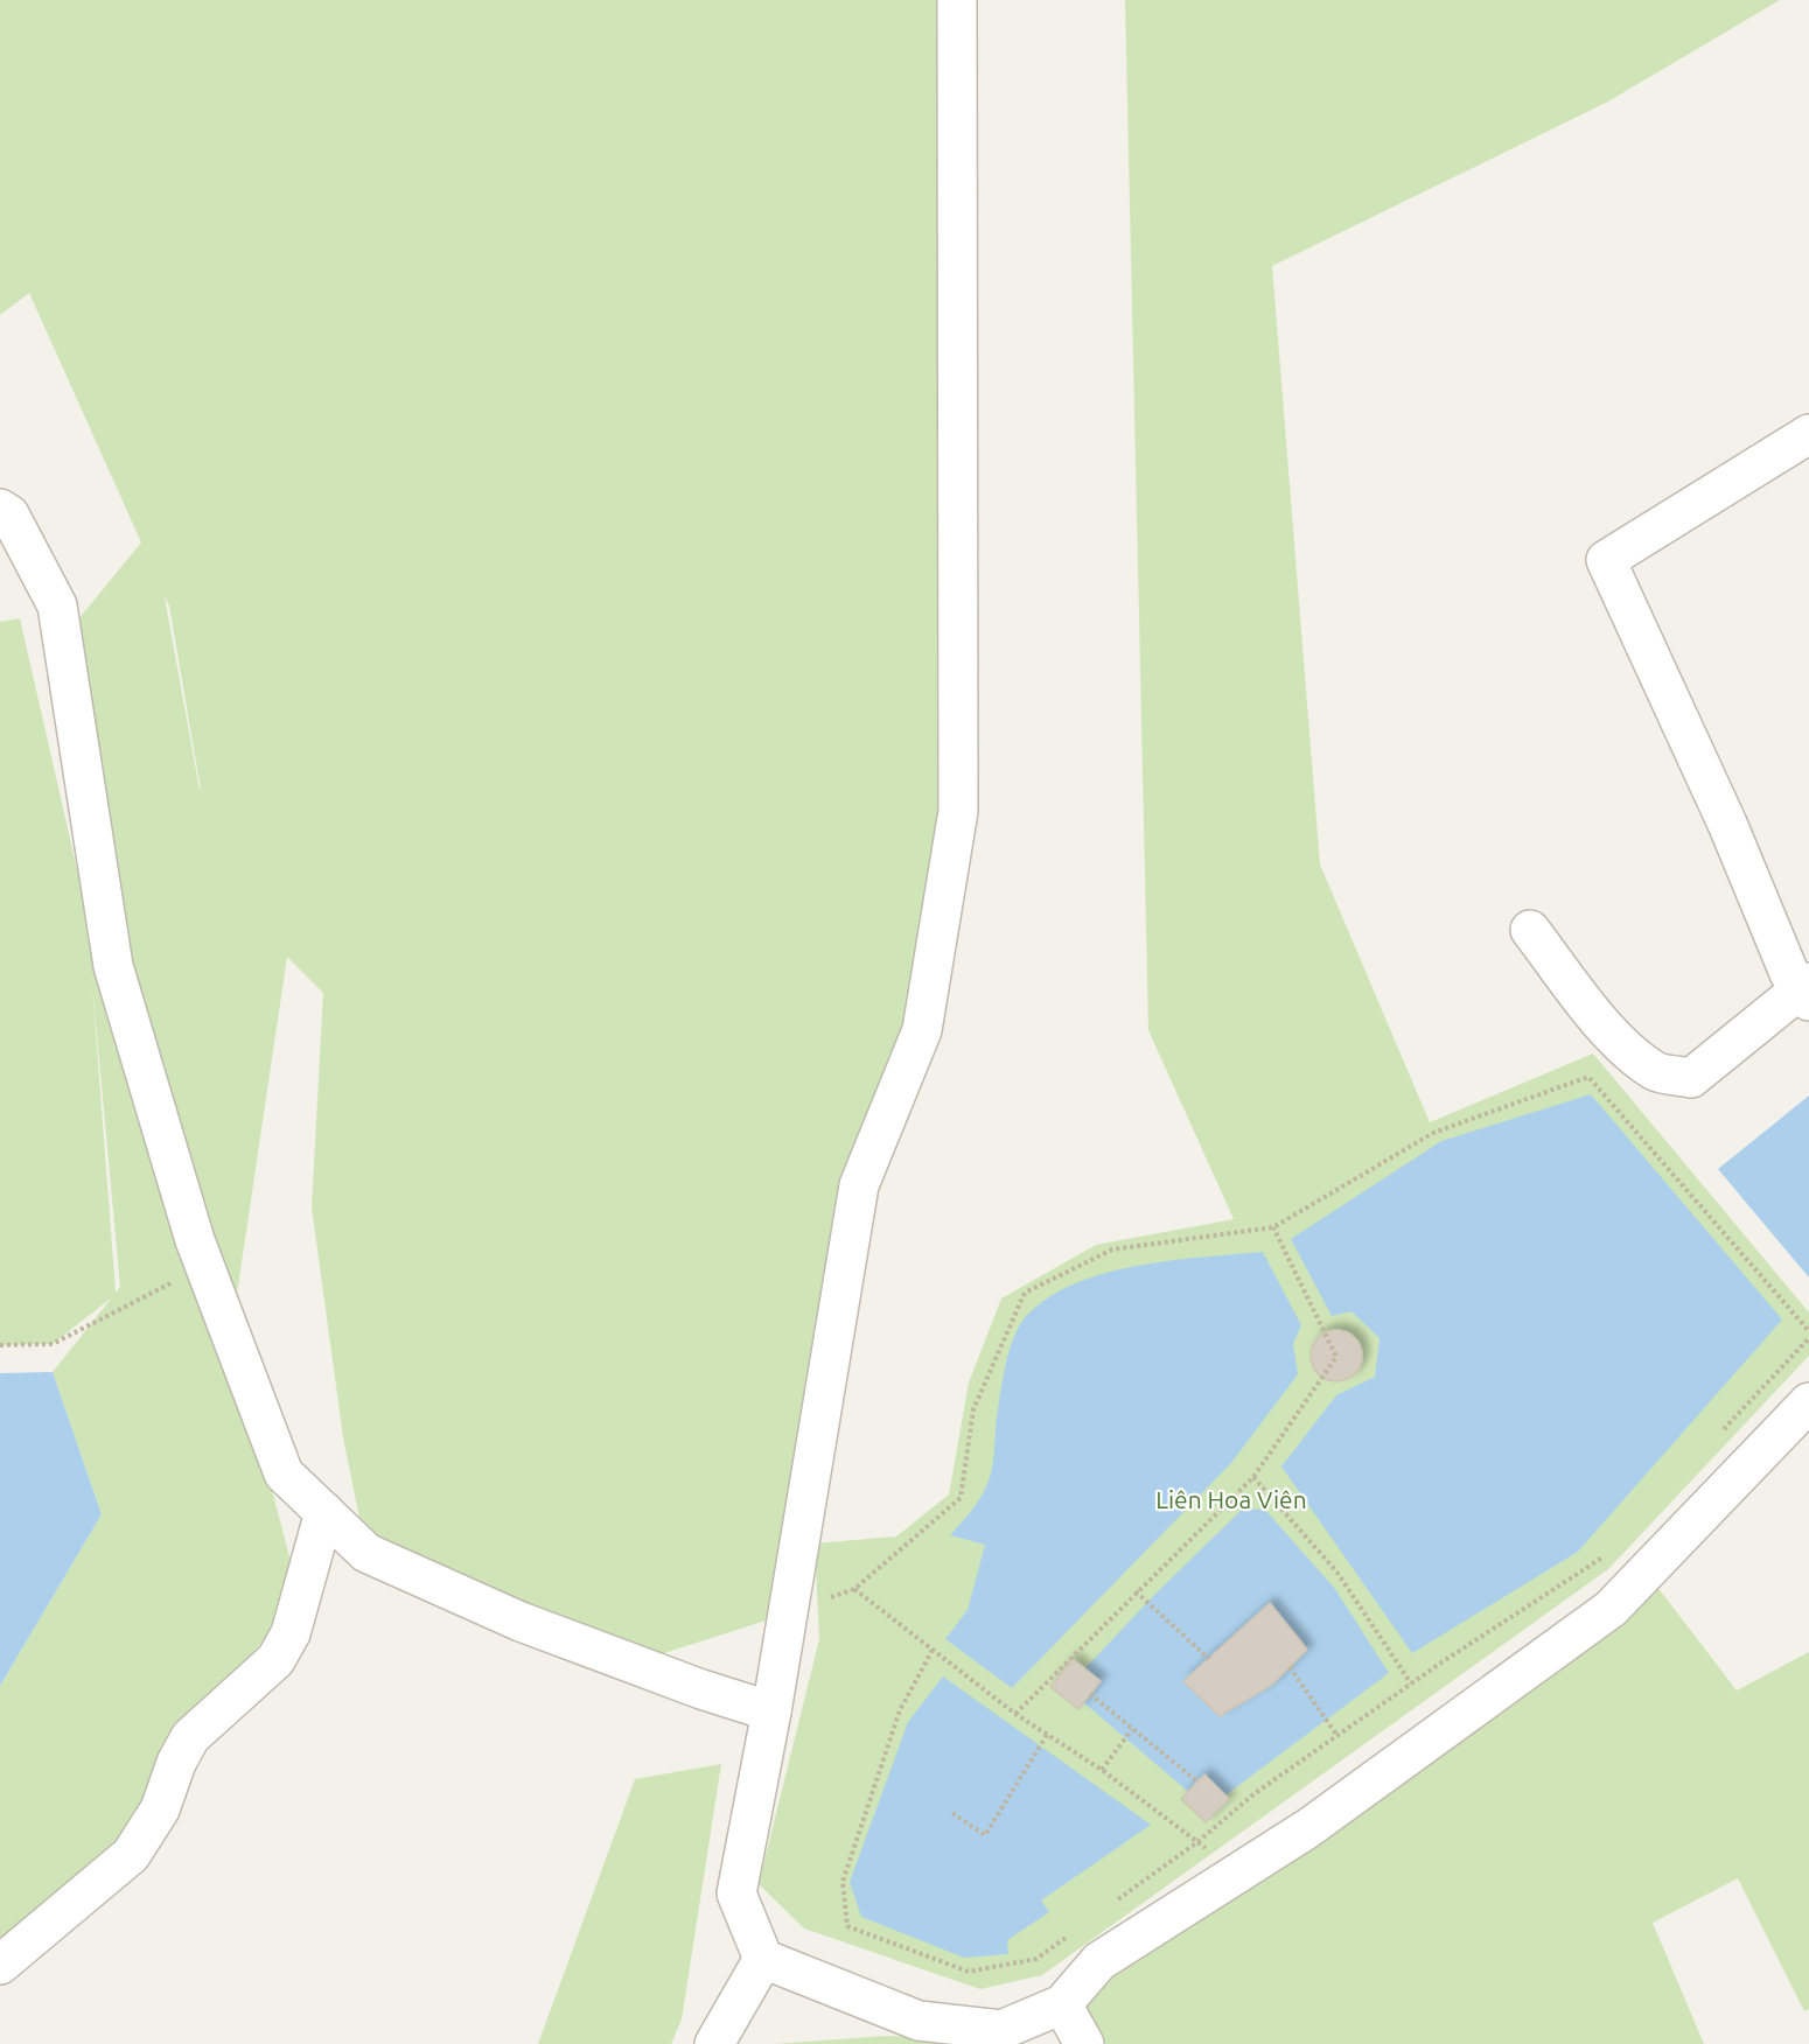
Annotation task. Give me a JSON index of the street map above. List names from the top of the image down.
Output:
{
  "parks": ["Liên Hoa Viên"]
}
